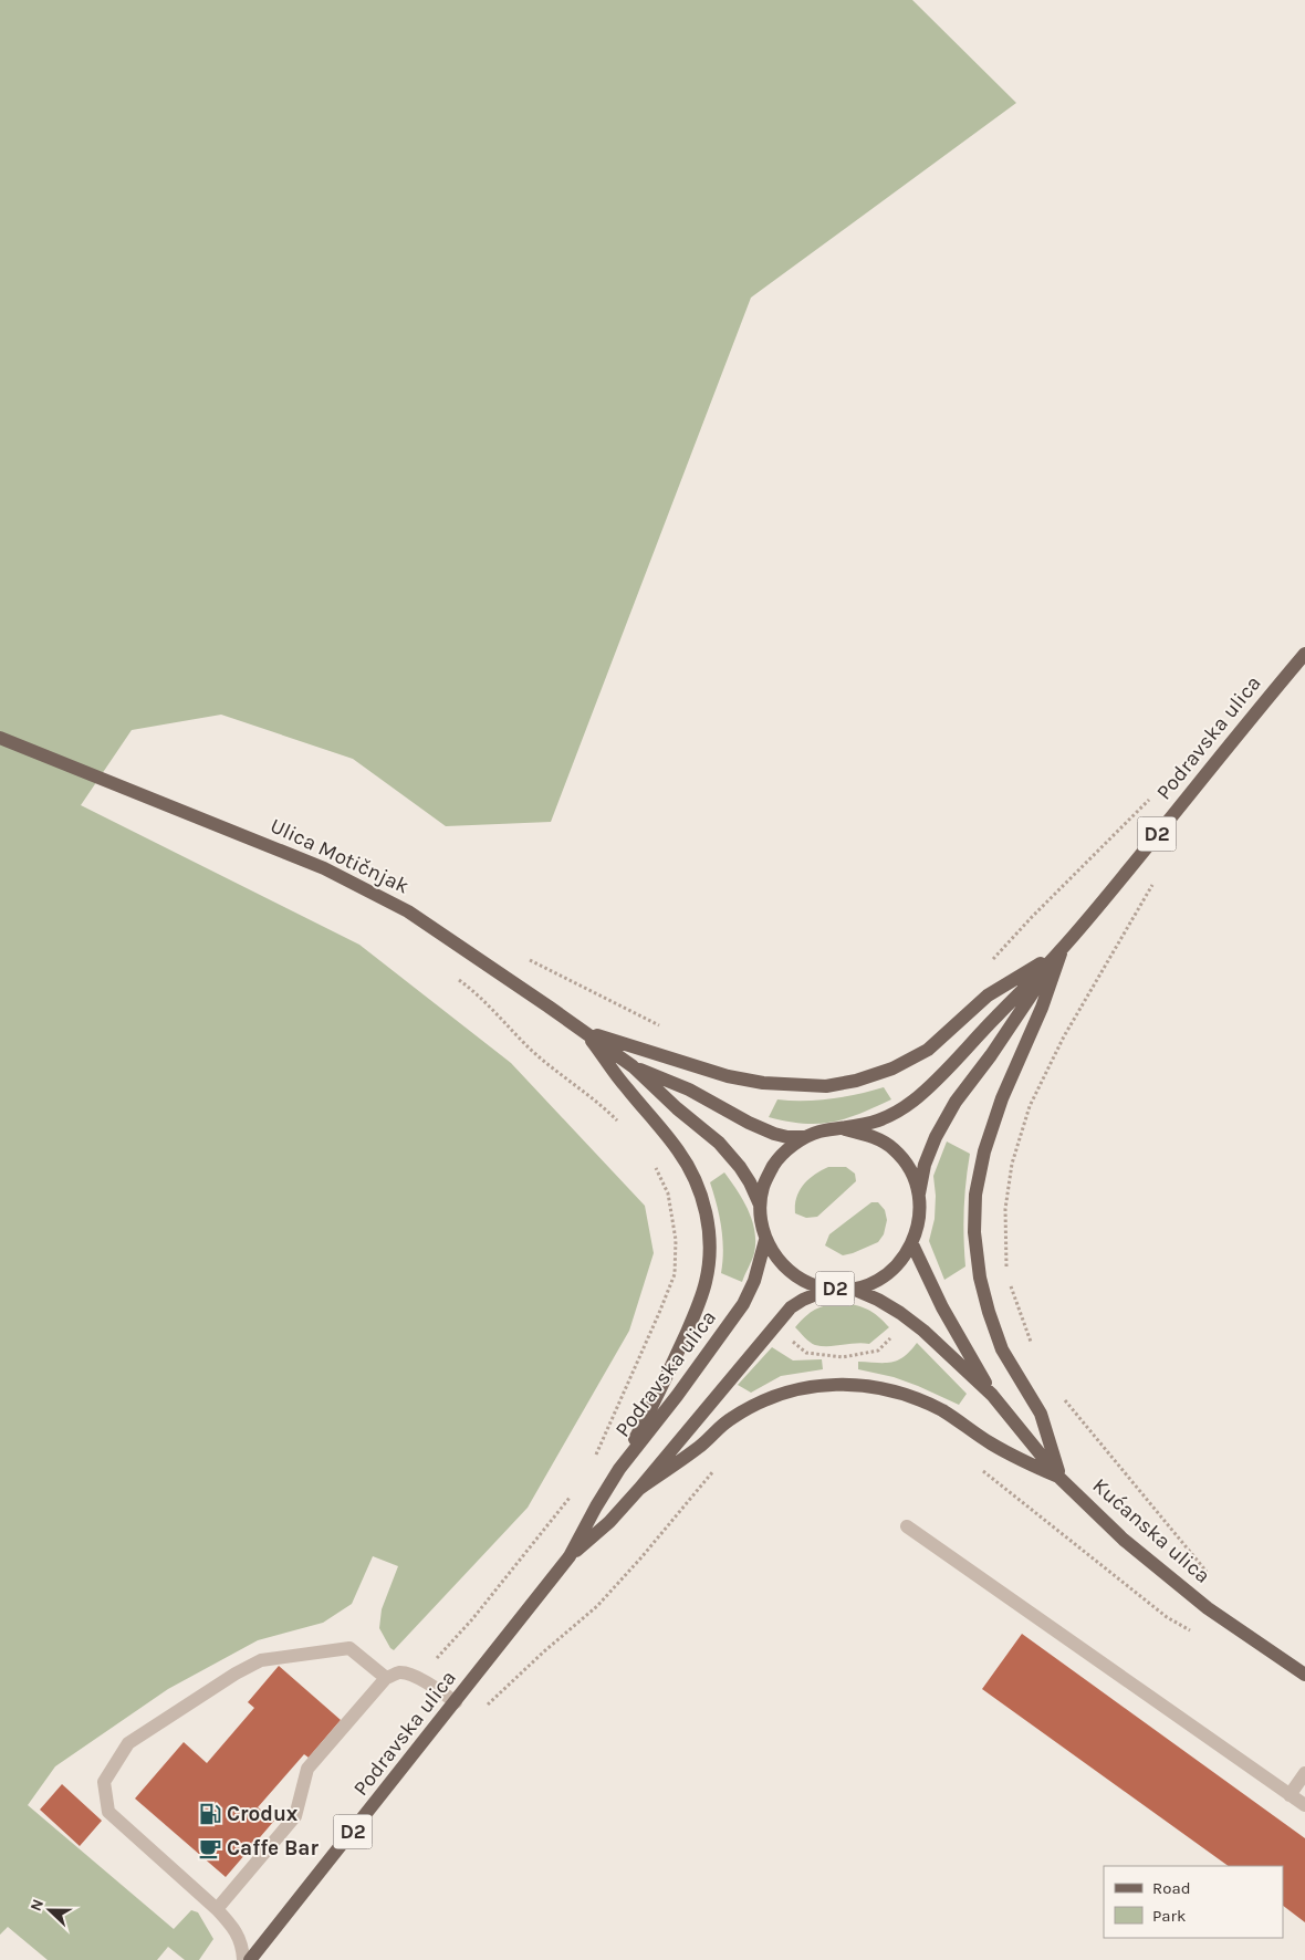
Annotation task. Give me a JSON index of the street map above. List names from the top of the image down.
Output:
{
  "streets": {
    "main road": [
      "Podravska ulica",
      "D2",
      "Ulica Motičnjak",
      "Kućanska ulica"
    ]
  },
  "crossings": [
    ["Podravska ulica", "D2"],
    ["Podravska ulica", "Ulica Motičnjak"],
    ["Podravska ulica", "Kućanska ulica"],
    ["D2", "Ulica Motičnjak"],
    ["D2", "Kućanska ulica"],
    ["Ulica Motičnjak", "Kućanska ulica"]
  ],
  "places": {
    "fuel station": ["Crodux"],
    "cafe": ["Caffe Bar"]
  },
  "legend": ["Road", "Park"],
  "north": "left"
}
